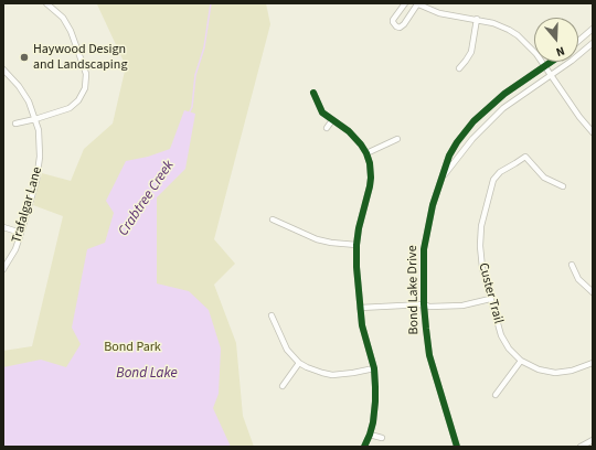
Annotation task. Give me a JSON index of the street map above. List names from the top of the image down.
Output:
{
  "streets": {
    "street": ["Trafalgar Lane", "Bond Lake Drive", "Custer Trail"]
  },
  "water": ["Crabtree Creek", "Bond Lake"],
  "parks": ["Bond Park"],
  "places": ["Haywood Design and Landscaping"],
  "north": "bottom"
}
